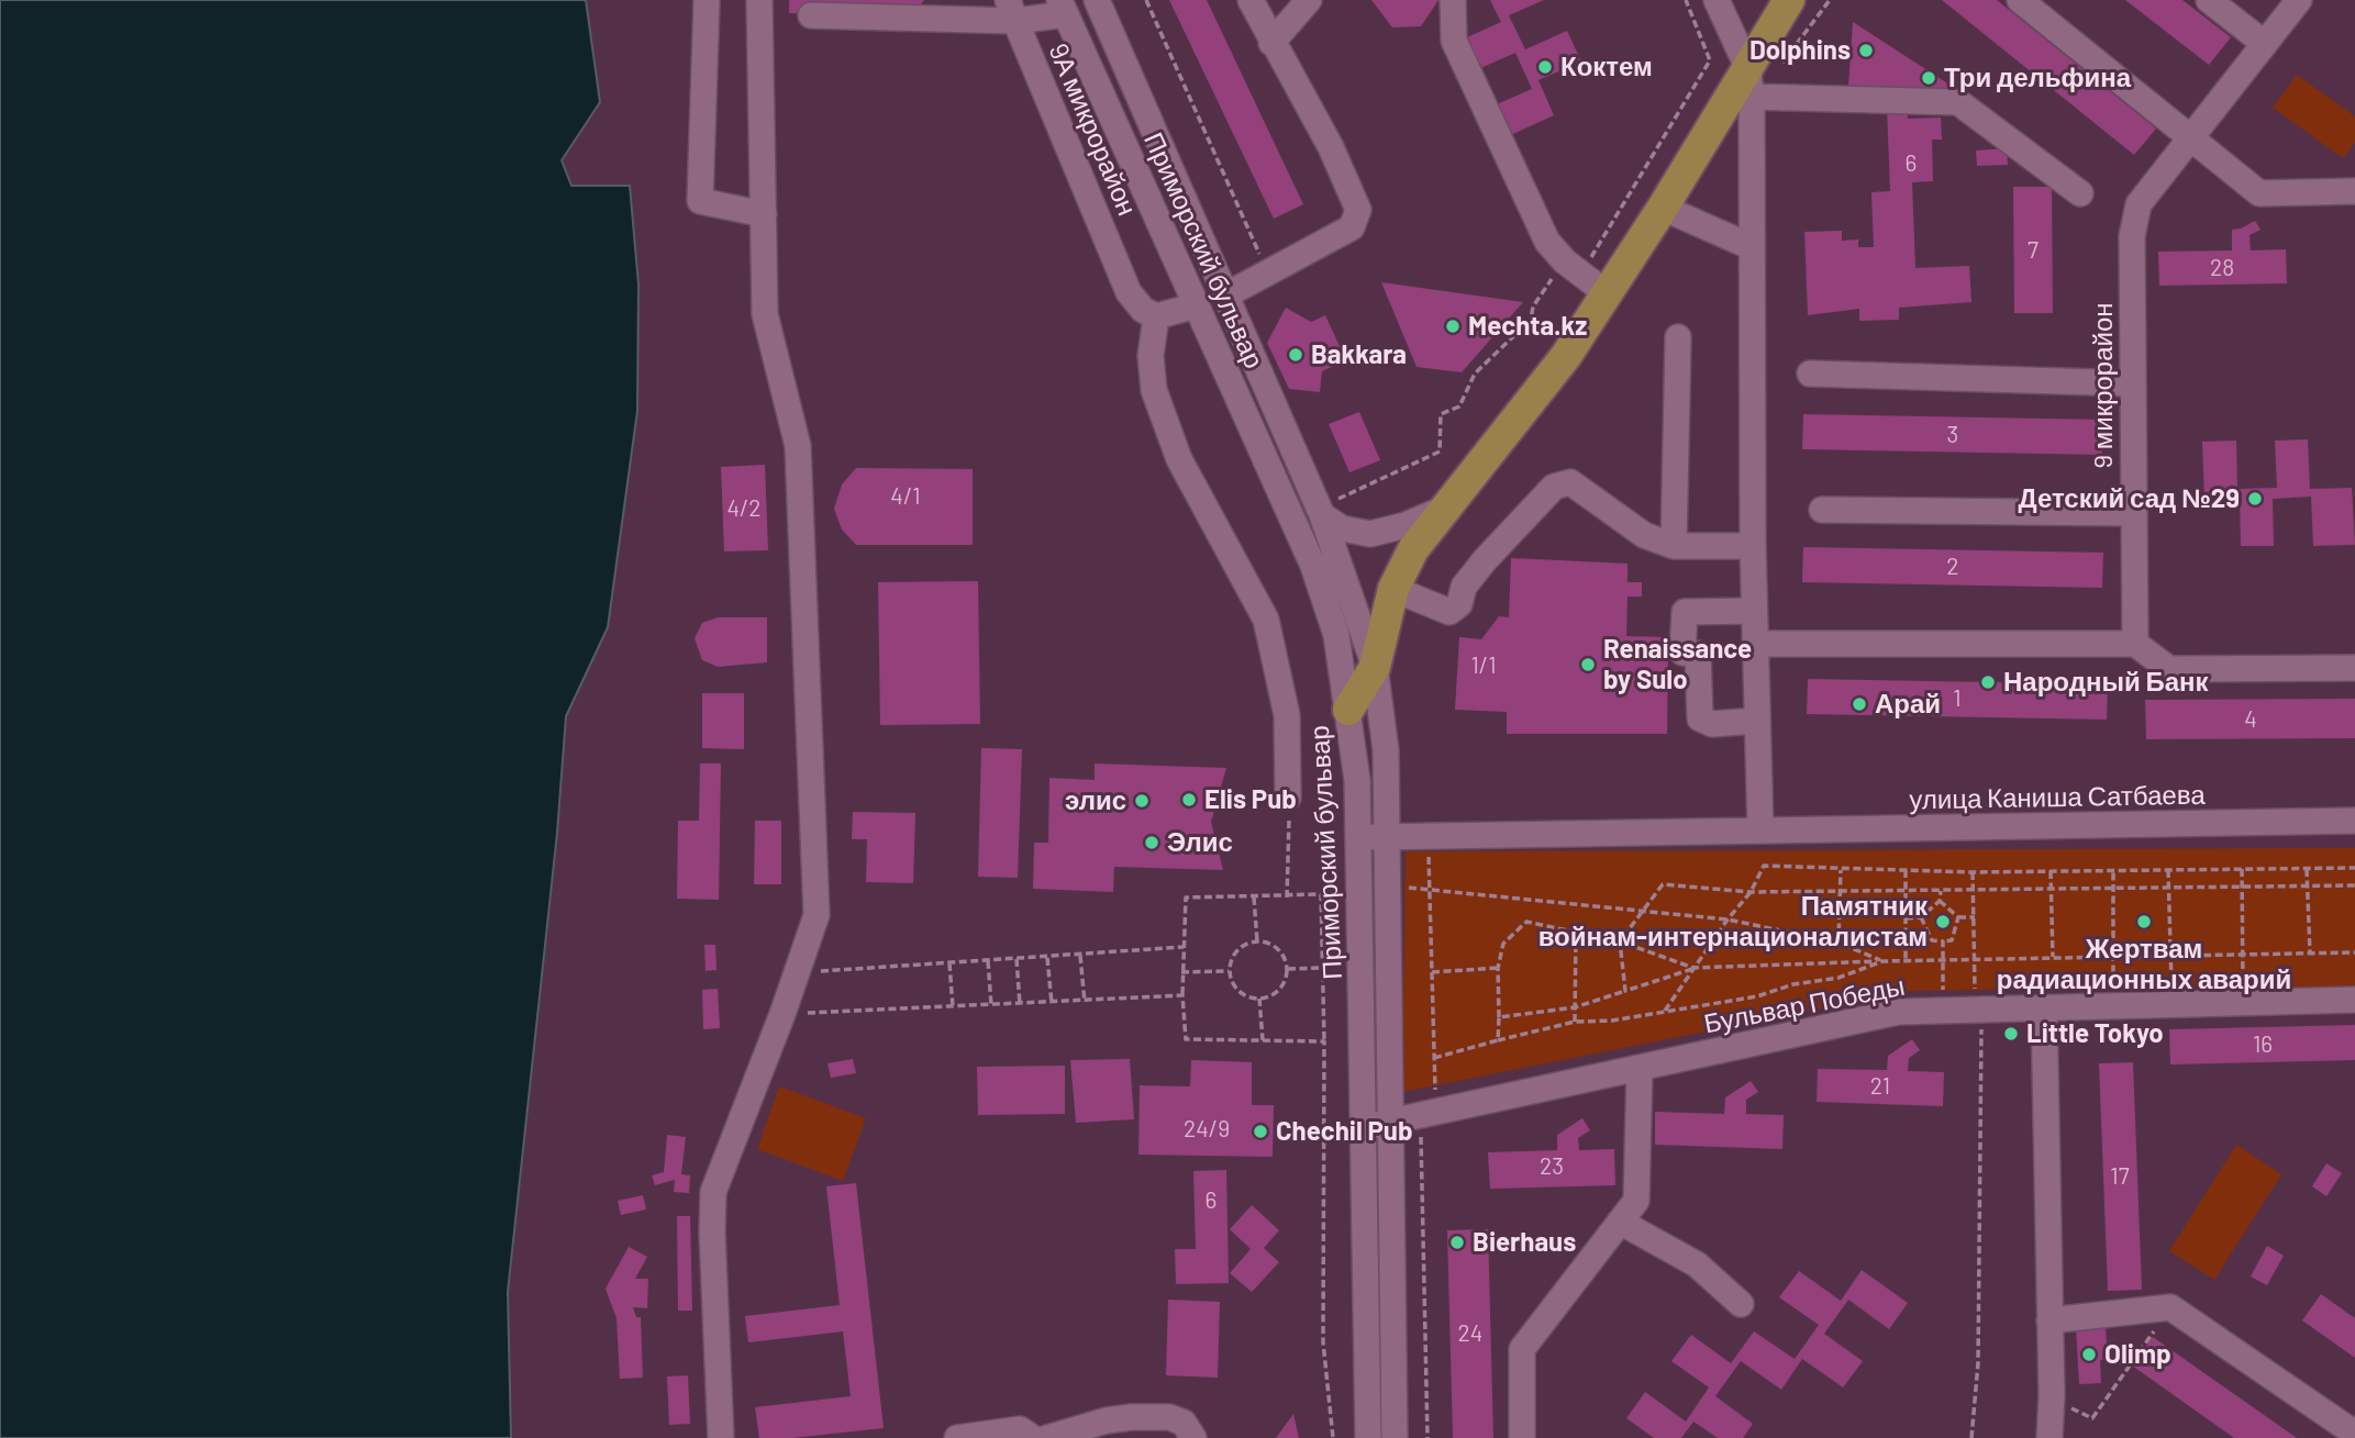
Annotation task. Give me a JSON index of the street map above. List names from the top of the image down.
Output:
{
  "streets": {
    "street": [
      "9А микрорайон",
      "Приморский бульвар",
      "9 микрорайон",
      "улица Каниша Сатбаева",
      "Бульвар Победы"
    ]
  },
  "crossings": [
    ["Приморский бульвар", "улица Каниша Сатбаева"],
    ["Приморский бульвар", "Бульвар Победы"]
  ],
  "places": [
    "Dolphins",
    "Коктем",
    "Три дельфина",
    "Mechta.kz",
    "Bakkara",
    "Детский сад №29",
    "Renaissance by Sulo",
    "Народный Банк",
    "Арай",
    "Elis Pub",
    "элис",
    "Элис",
    "Памятник войнам-интернационалистам",
    "Жертвам радиационных аварий",
    "Little Tokyo",
    "Chechil Pub",
    "Bierhaus",
    "Olimp"
  ],
  "house_numbers": [
    "6",
    "7",
    "28",
    "3",
    "4/1",
    "4/2",
    "2",
    "1/1",
    "1",
    "4",
    "16",
    "21",
    "24/9",
    "23",
    "17",
    "6",
    "24"
  ]
}
